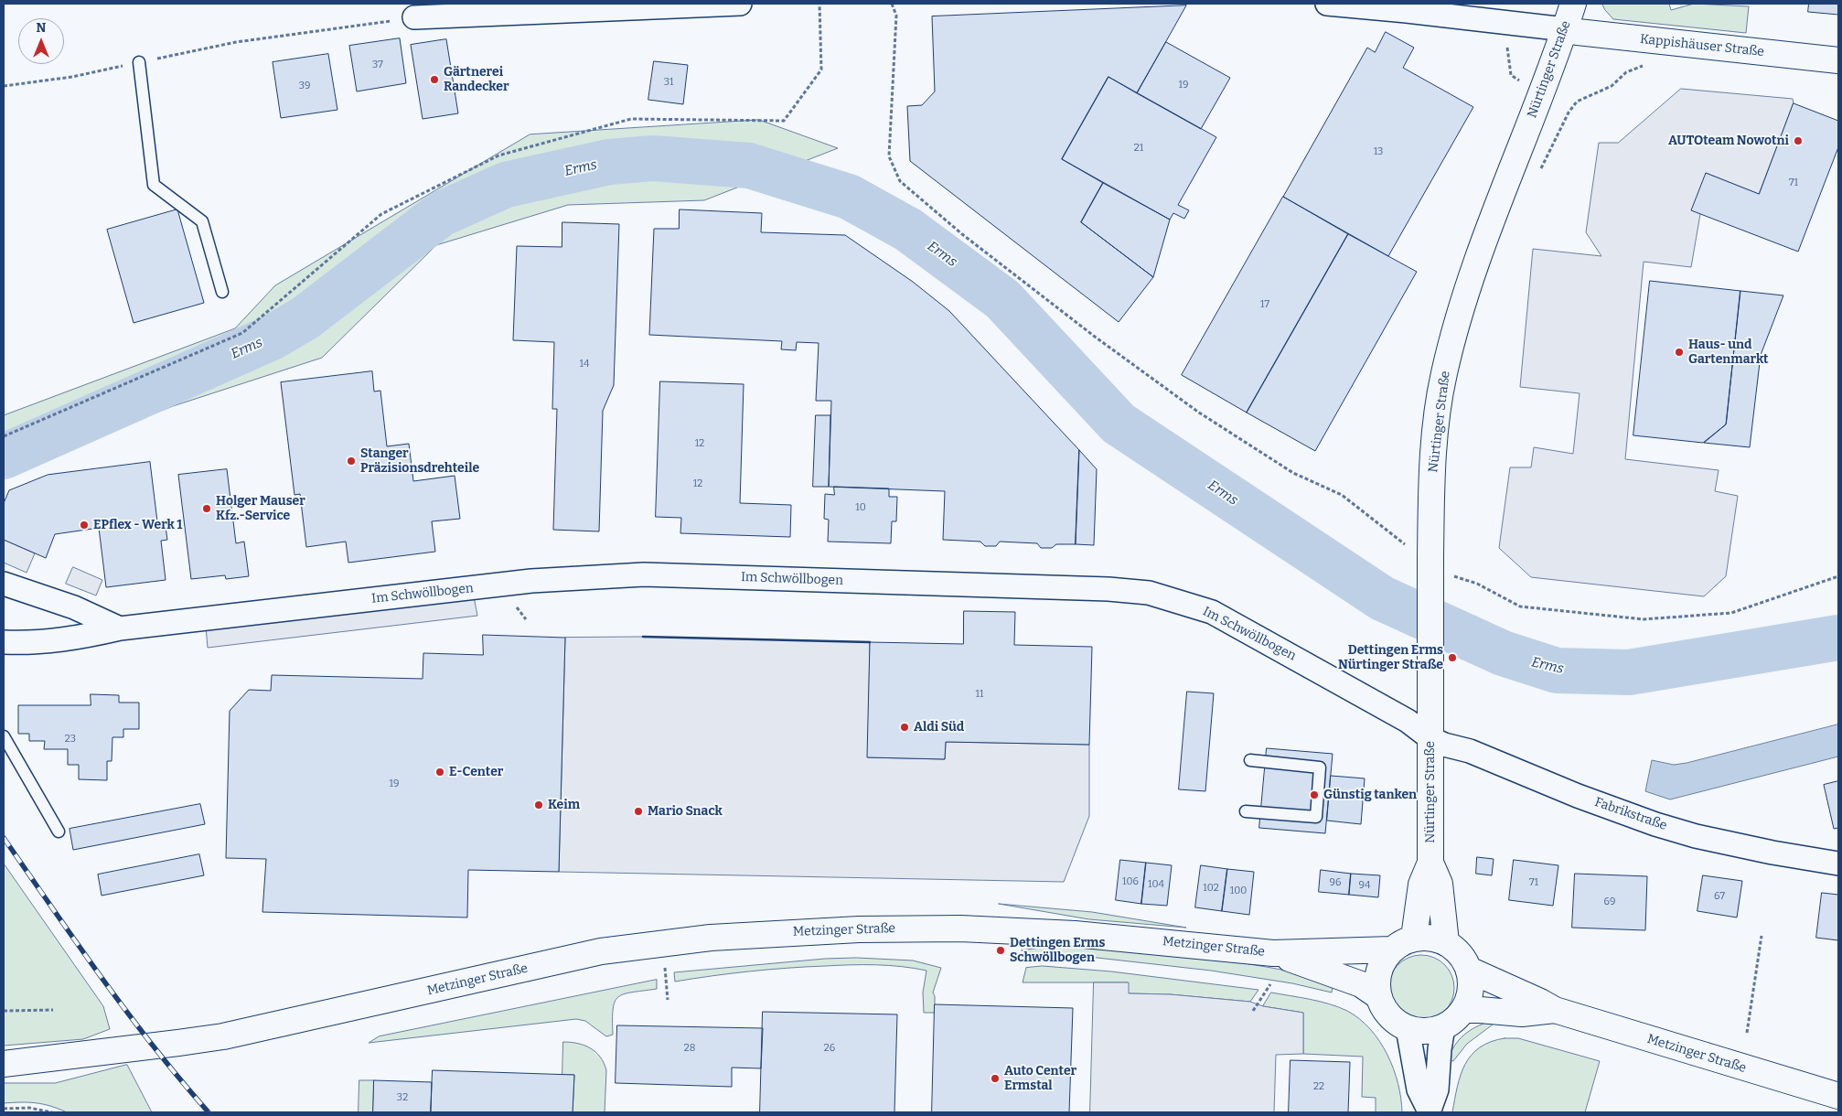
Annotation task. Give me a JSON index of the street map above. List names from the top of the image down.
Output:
{
  "streets": {
    "street": [
      "Kappishäuser Straße",
      "Nürtinger Straße",
      "Im Schwöllbogen",
      "Fabrikstraße",
      "Metzinger Straße"
    ]
  },
  "crossings": [
    ["Kappishäuser Straße", "Nürtinger Straße"],
    ["Nürtinger Straße", "Im Schwöllbogen"],
    ["Nürtinger Straße", "Fabrikstraße"],
    ["Nürtinger Straße", "Metzinger Straße"],
    ["Im Schwöllbogen", "Fabrikstraße"]
  ],
  "water": ["Erms"],
  "places": [
    "Gärtnerei Randecker",
    "AUTOteam Nowotni",
    "Haus- und Gartenmarkt",
    "Stanger Präzisionsdrehteile",
    "Holger Mauser Kfz.-Service",
    "EPflex - Werk 1",
    "Dettingen Erms Nürtinger Straße",
    "Aldi Süd",
    "E-Center",
    "Günstig tanken",
    "Keim",
    "Mario Snack",
    "Dettingen Erms Schwöllbogen",
    "Auto Center Ermstal"
  ],
  "house_numbers": [
    "37",
    "31",
    "19",
    "39",
    "21",
    "13",
    "71",
    "17",
    "14",
    "12",
    "12",
    "10",
    "11",
    "23",
    "19",
    "106",
    "96",
    "71",
    "104",
    "94",
    "102",
    "100",
    "67",
    "69",
    "28",
    "26",
    "22",
    "32"
  ],
  "north": "top"
}
